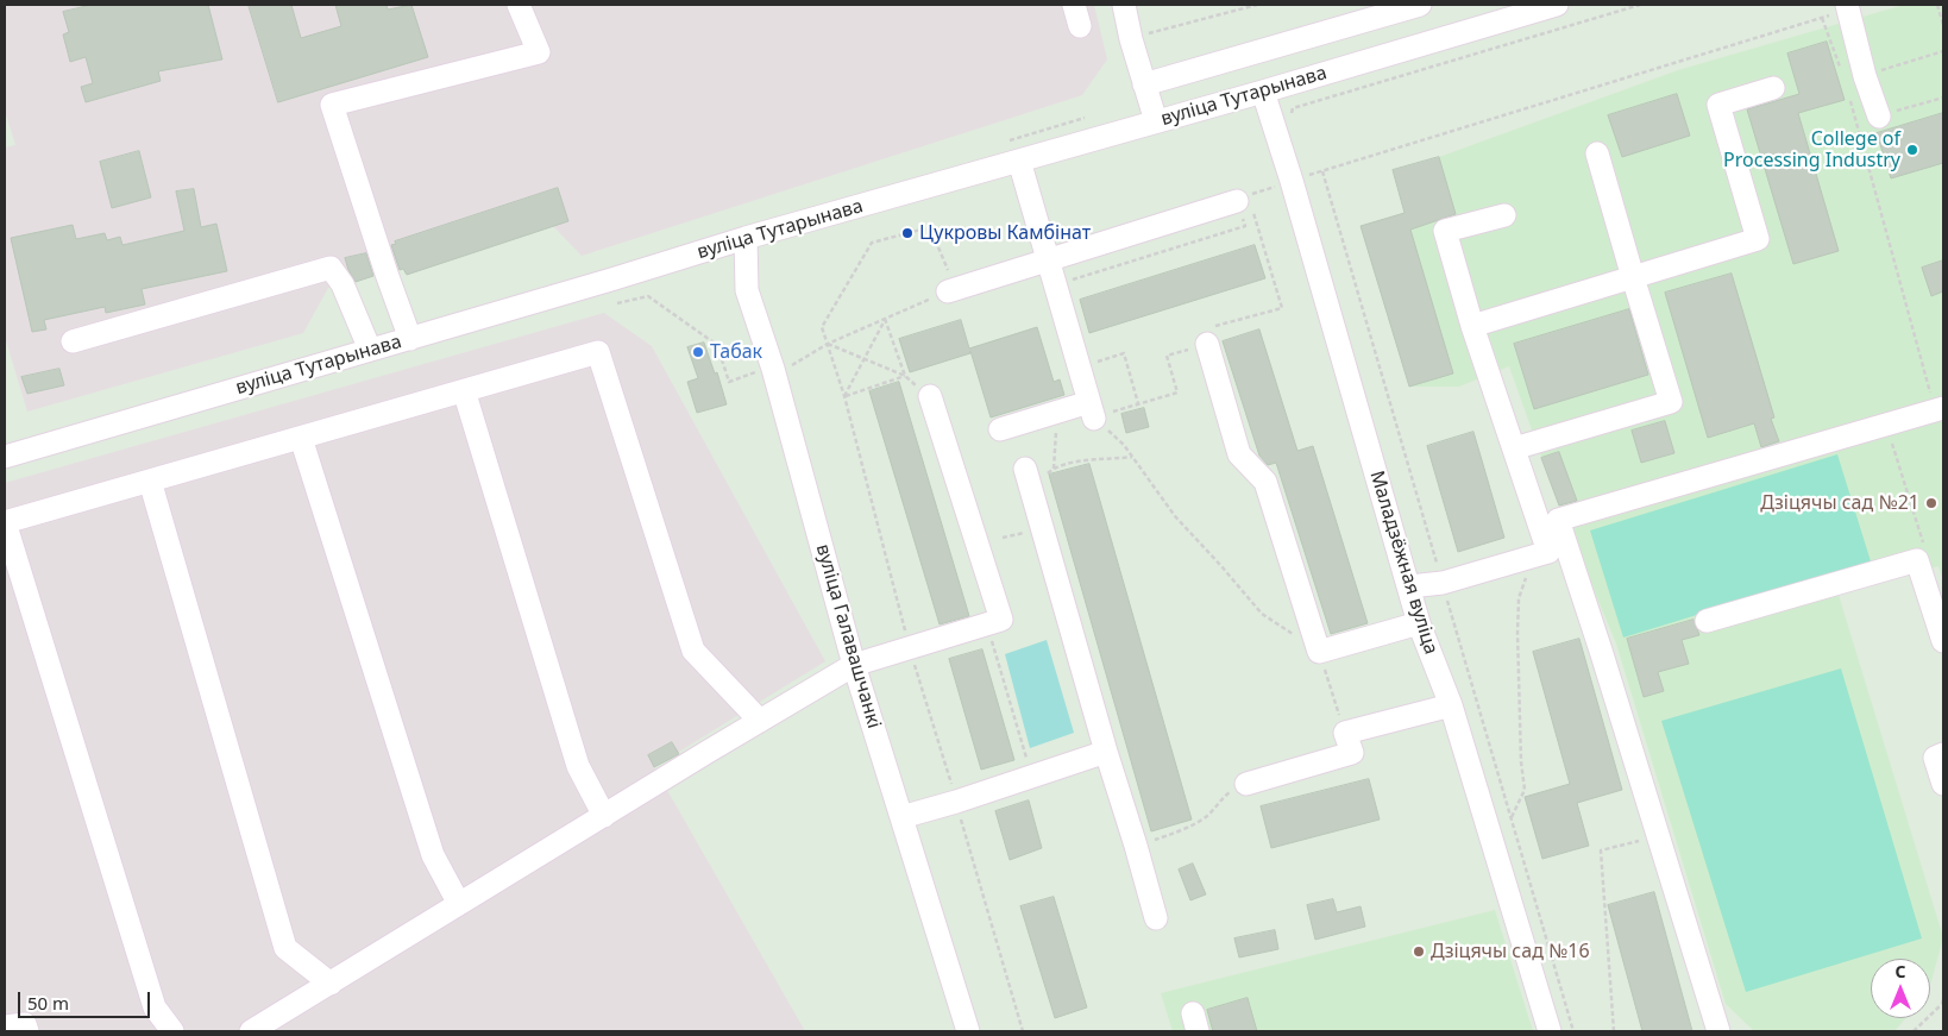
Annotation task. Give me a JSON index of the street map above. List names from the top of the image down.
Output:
{
  "streets": {
    "street": ["вуліца Тутарынава", "Маладзёжная вуліца", "вуліца Галавашчанкі"]
  },
  "crossings": [
    ["вуліца Тутарынава", "Маладзёжная вуліца"],
    ["вуліца Тутарынава", "вуліца Галавашчанкі"]
  ],
  "places": [
    "College of Processing Industry",
    "Цукровы Камбінат",
    "Табак",
    "Дзіцячы сад №21",
    "Дзіцячы сад №16"
  ],
  "scale_bar": "50 m",
  "north": "top"
}
